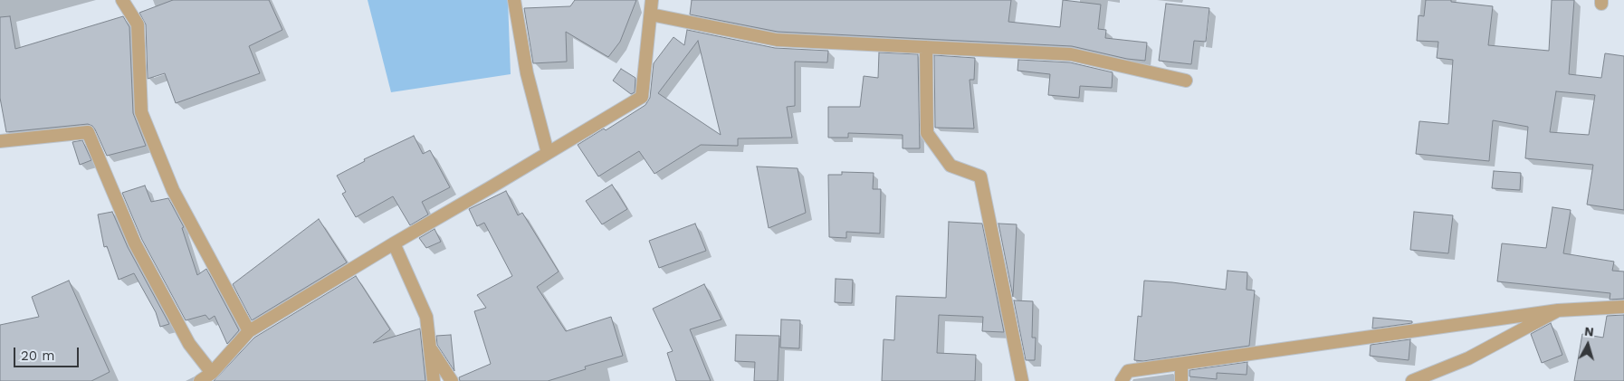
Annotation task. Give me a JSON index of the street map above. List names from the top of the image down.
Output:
{
  "scale_bar": "20 m",
  "north": "top"
}
